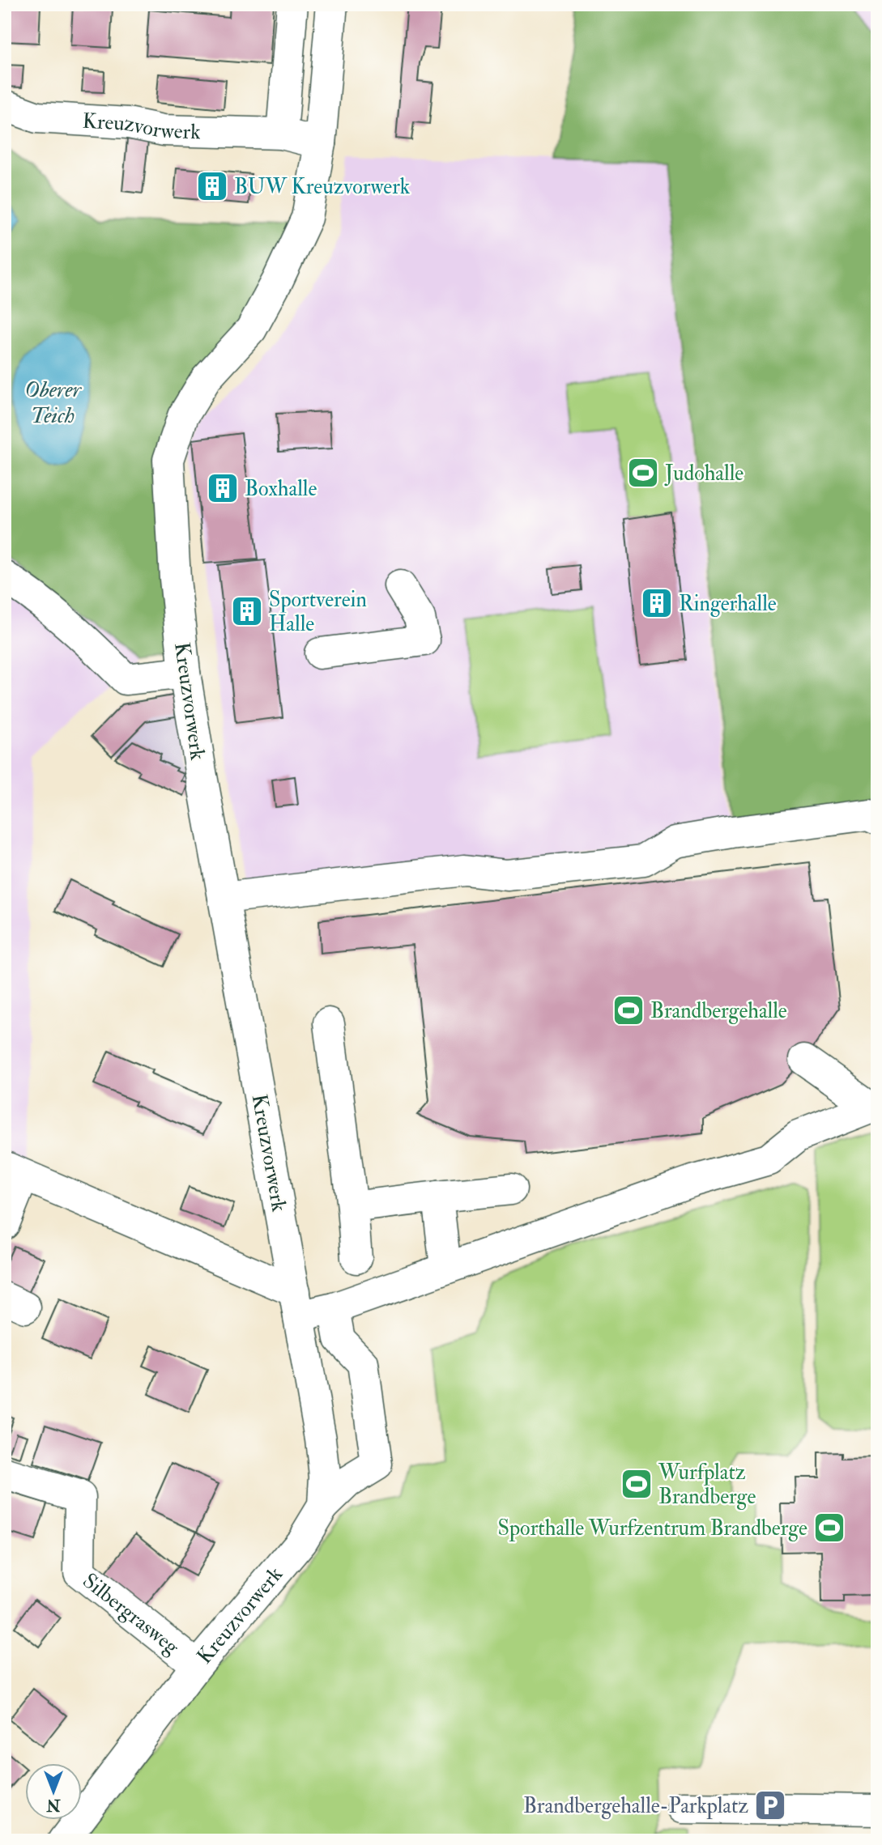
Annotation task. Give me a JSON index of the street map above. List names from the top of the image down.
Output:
{
  "streets": {
    "street": ["Kreuzvorwerk", "Silbergrasweg"]
  },
  "crossings": [
    ["Kreuzvorwerk", "Silbergrasweg"]
  ],
  "water": ["Oberer Teich"],
  "places": {
    "building": [
      "BUW Kreuzvorwerk",
      "Boxhalle",
      "Ringerhalle",
      "Sportverein Halle"
    ],
    "sports": [
      "Judohalle",
      "Brandbergehalle",
      "Wurfplatz Brandberge",
      "Sporthalle Wurfzentrum Brandberge"
    ],
    "parking": ["Brandbergehalle-Parkplatz"]
  },
  "north": "bottom"
}
